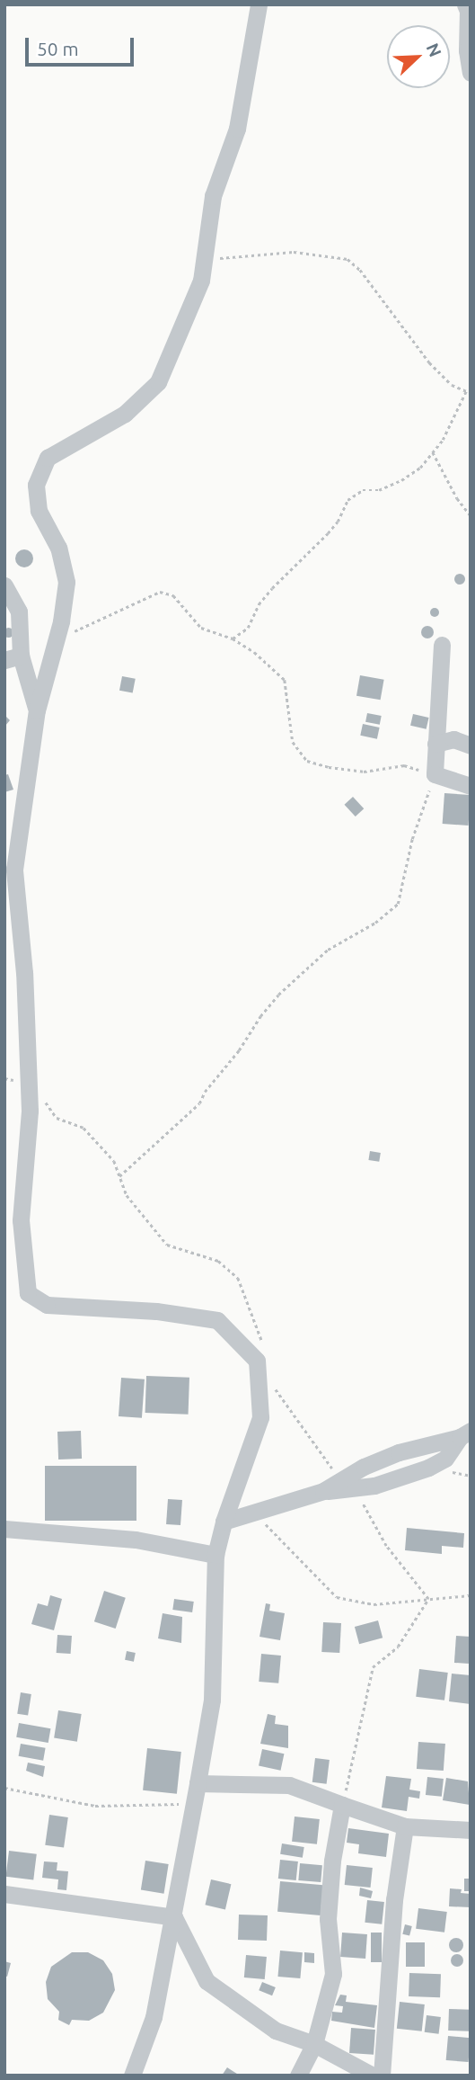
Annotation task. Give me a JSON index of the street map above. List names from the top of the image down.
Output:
{
  "scale_bar": "50 m",
  "north": "top right"
}
